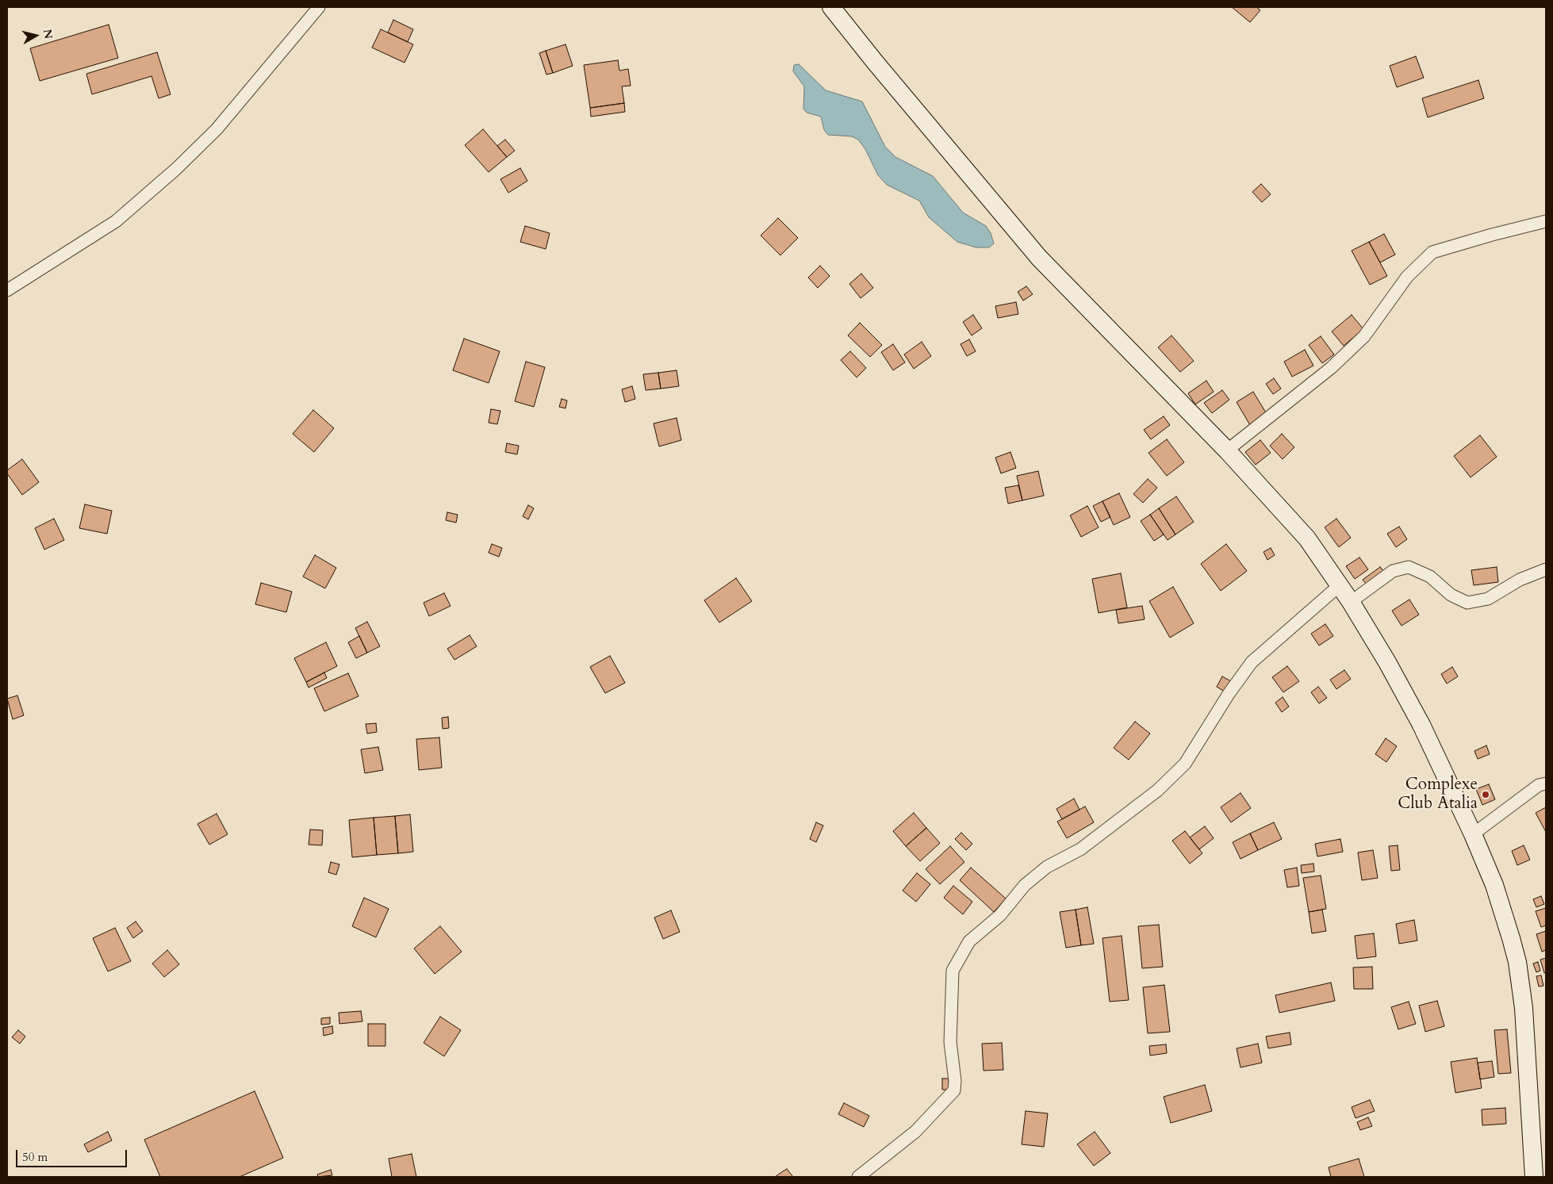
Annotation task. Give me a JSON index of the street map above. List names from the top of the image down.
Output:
{
  "places": ["Complexe Club Atalia"],
  "scale_bar": "50 m",
  "north": "right"
}
